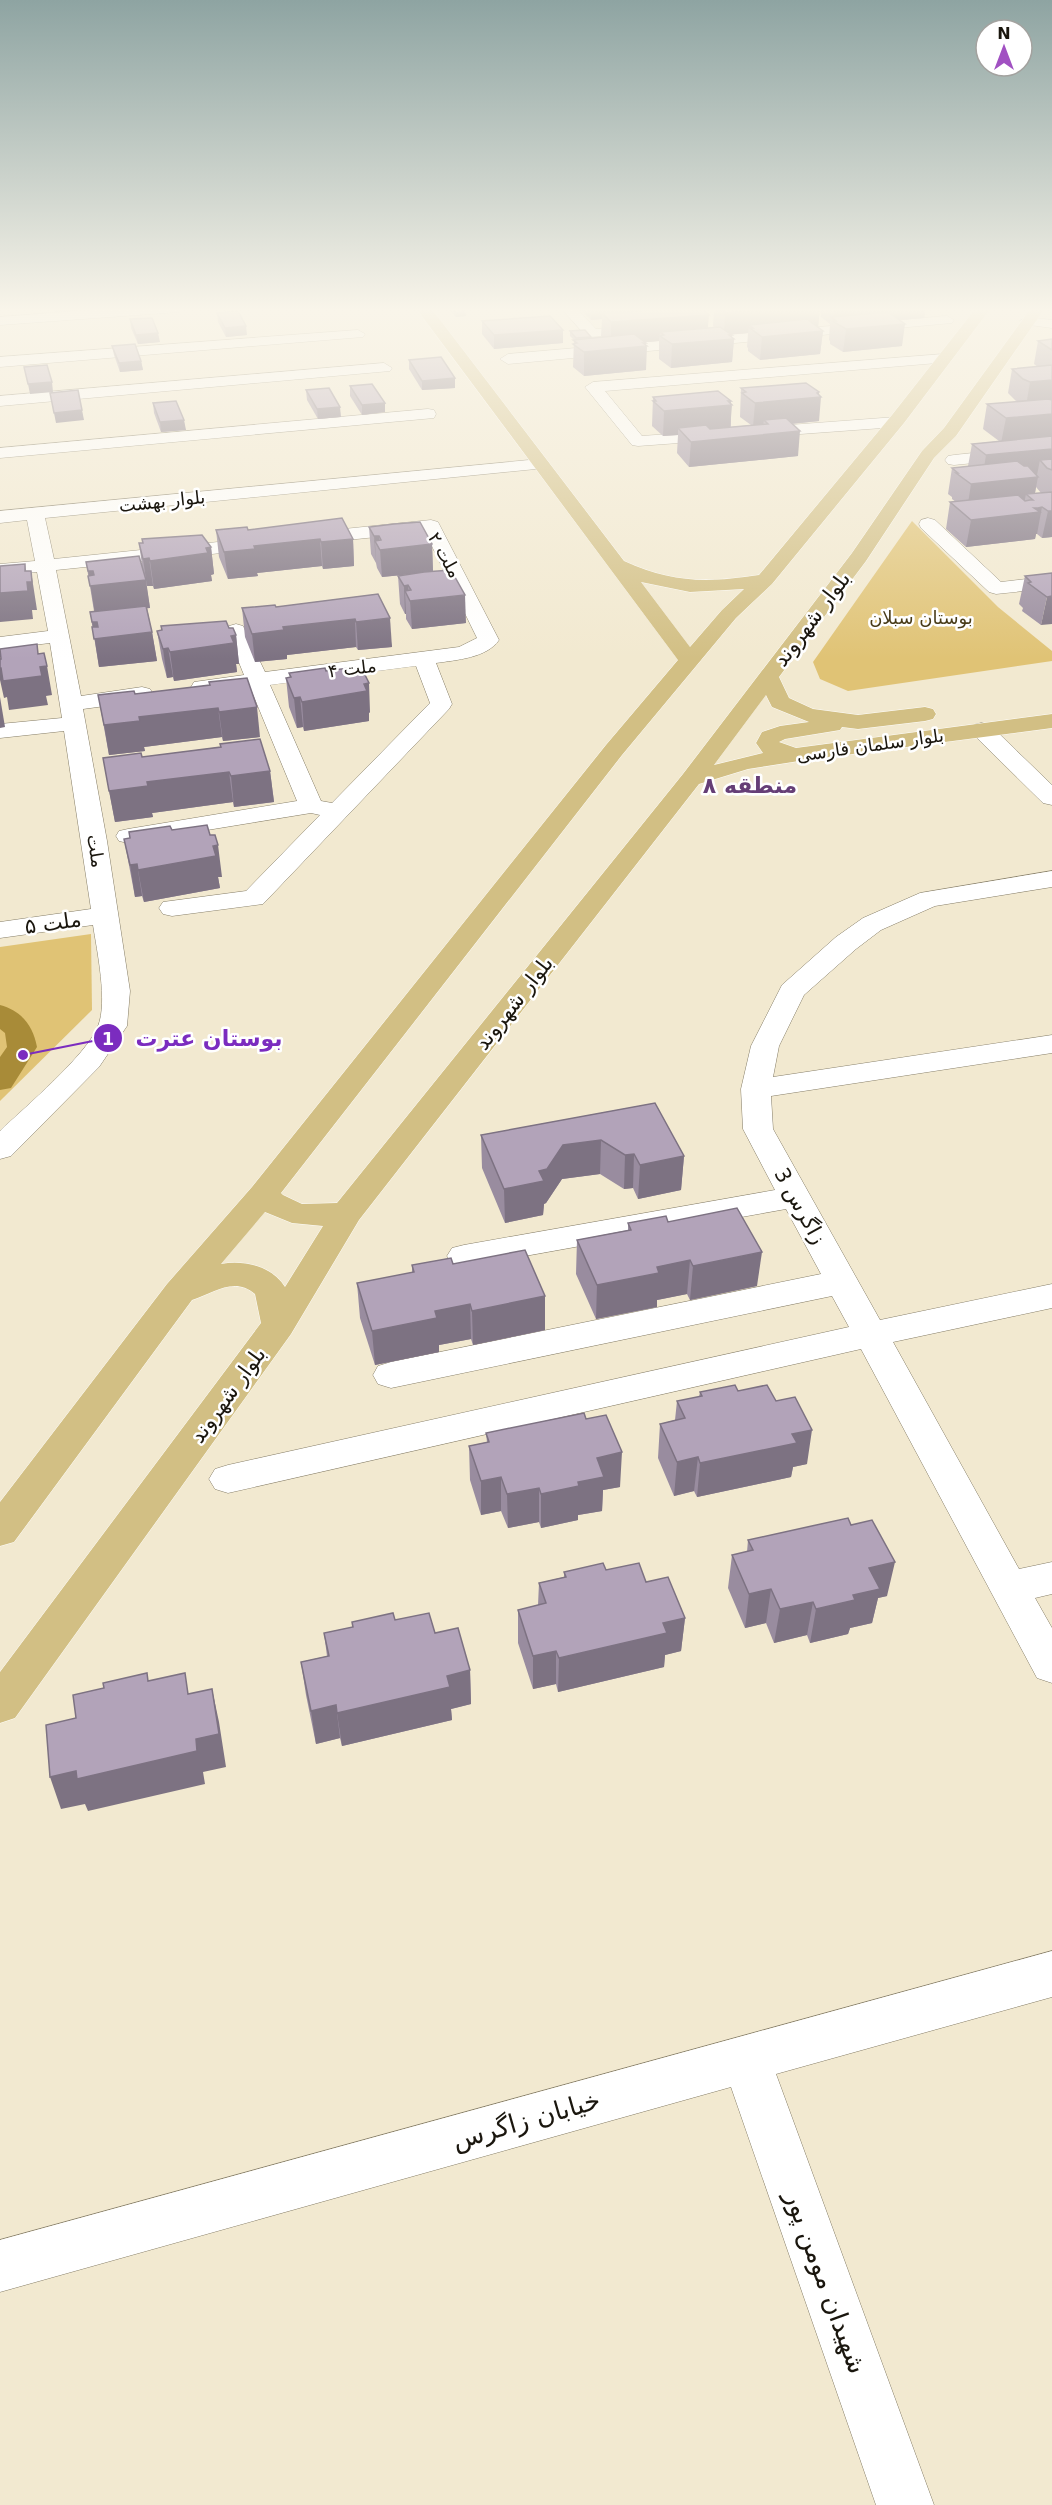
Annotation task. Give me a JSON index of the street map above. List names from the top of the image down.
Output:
{
  "streets": {
    "main road": ["بلوار شهروند", "بلوار سلمان فارسی"],
    "street": [
      "بلوار بهشت",
      "ملت ۲",
      "ملت ۴",
      "ملت",
      "ملت ۵",
      "زاگرس 3",
      "خیابان زاگرس",
      "شهیدان مومن پور"
    ]
  },
  "crossings": [
    ["بلوار بهشت", "ملت"],
    ["ملت ۲", "ملت ۴"],
    ["ملت ۲", "ملت"],
    ["بلوار شهروند", "بلوار سلمان فارسی"],
    ["ملت", "ملت ۵"],
    ["خیابان زاگرس", "شهیدان مومن پور"]
  ],
  "districts": ["منطقه ۸"],
  "parks": ["بوستان سبلان"],
  "places": ["بوستان عترت"],
  "north": "top"
}
